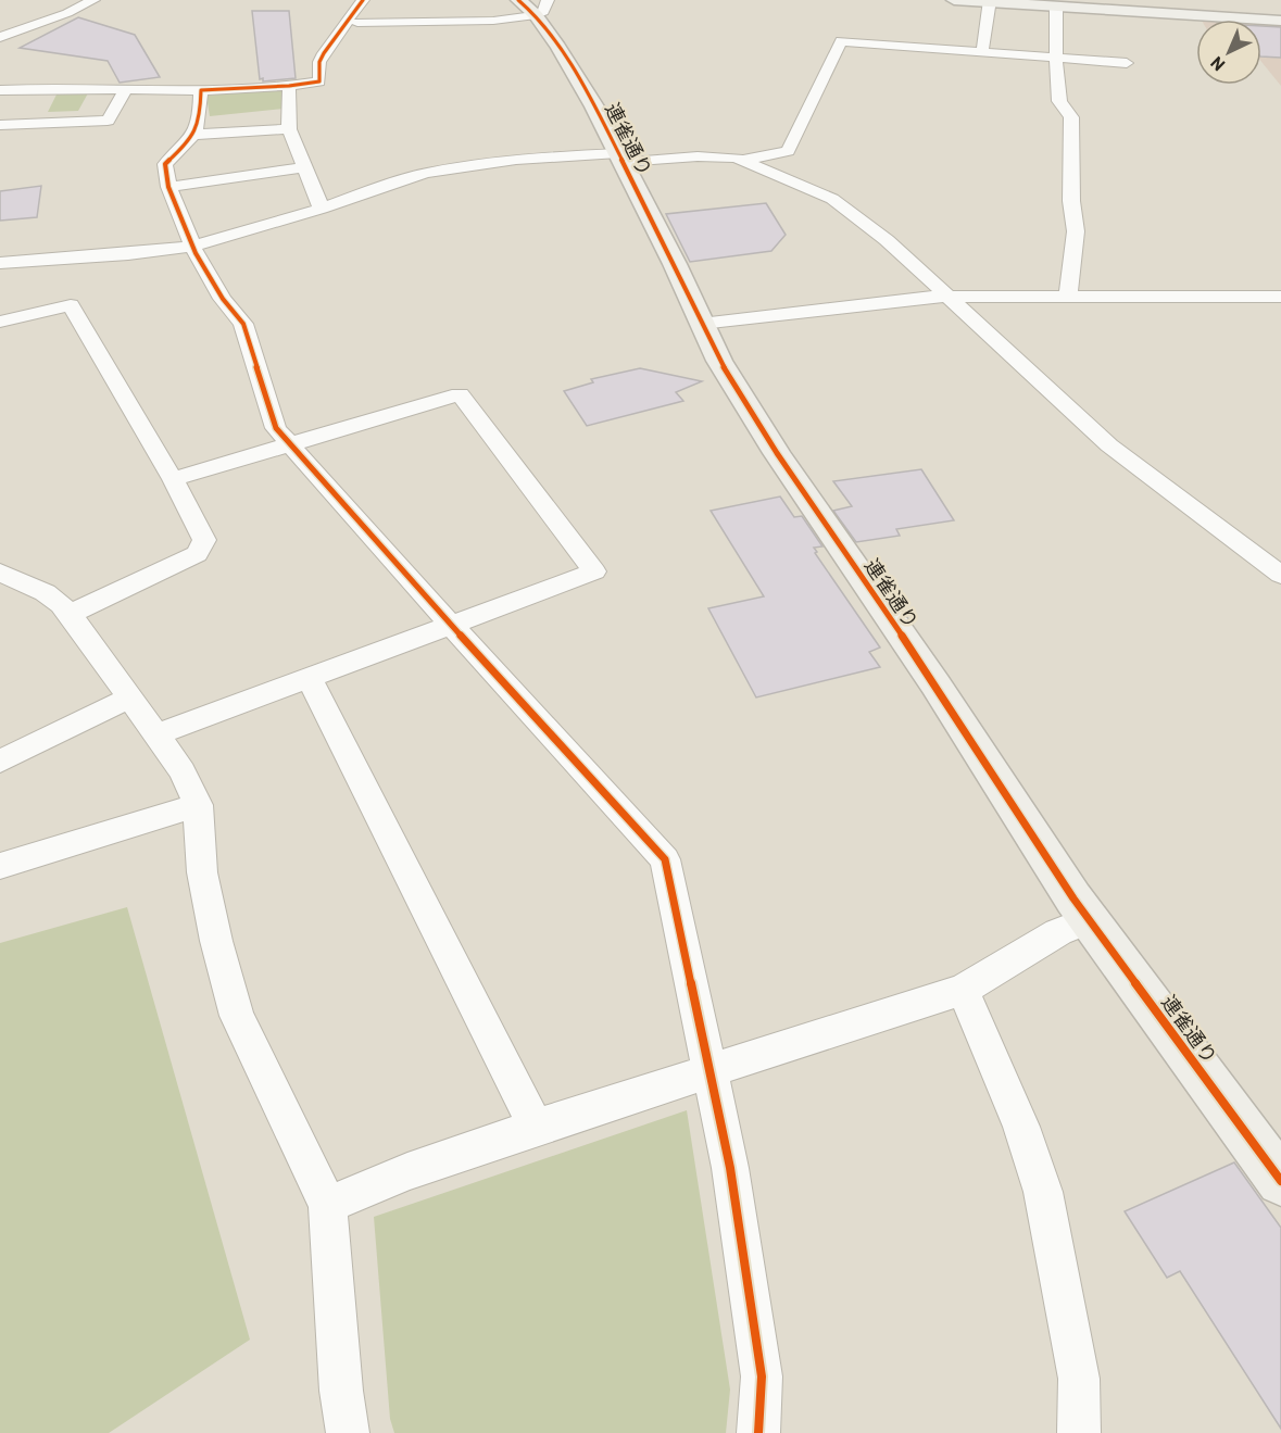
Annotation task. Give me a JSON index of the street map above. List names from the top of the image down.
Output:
{
  "streets": {
    "main road": ["連雀通り"]
  },
  "north": "bottom left"
}
